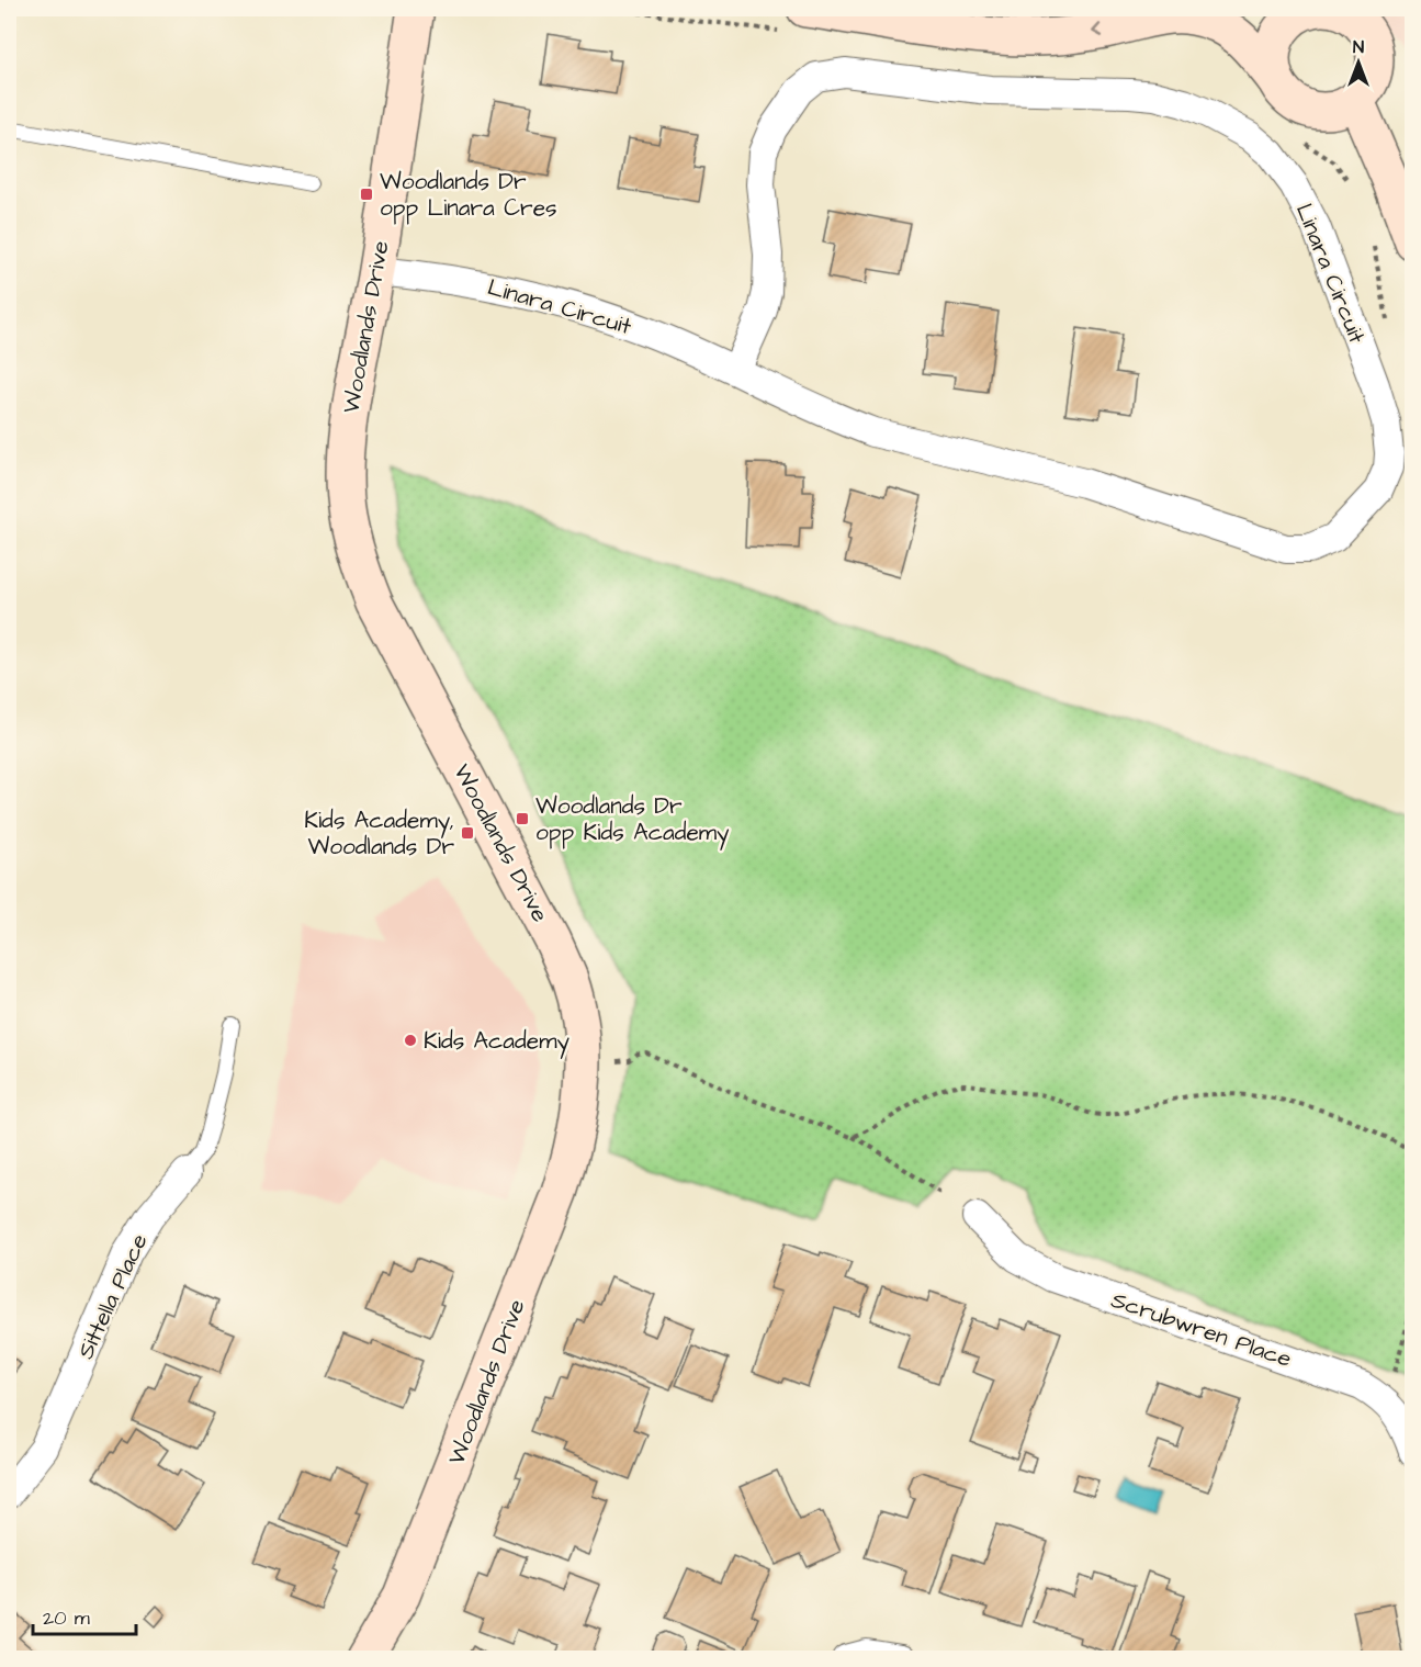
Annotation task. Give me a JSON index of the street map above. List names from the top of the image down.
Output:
{
  "streets": {
    "street": [
      "Linara Circuit",
      "Woodlands Drive",
      "Sittella Place",
      "Scrubwren Place"
    ]
  },
  "crossings": [
    ["Linara Circuit", "Woodlands Drive"]
  ],
  "places": {
    "transit": ["Woodlands Dr opp Linara Cres", "Woodlands Dr opp Kids Academy", "Kids Academy, Woodlands Dr"],
    "other": ["Kids Academy"]
  },
  "scale_bar": "20 m",
  "north": "top"
}
